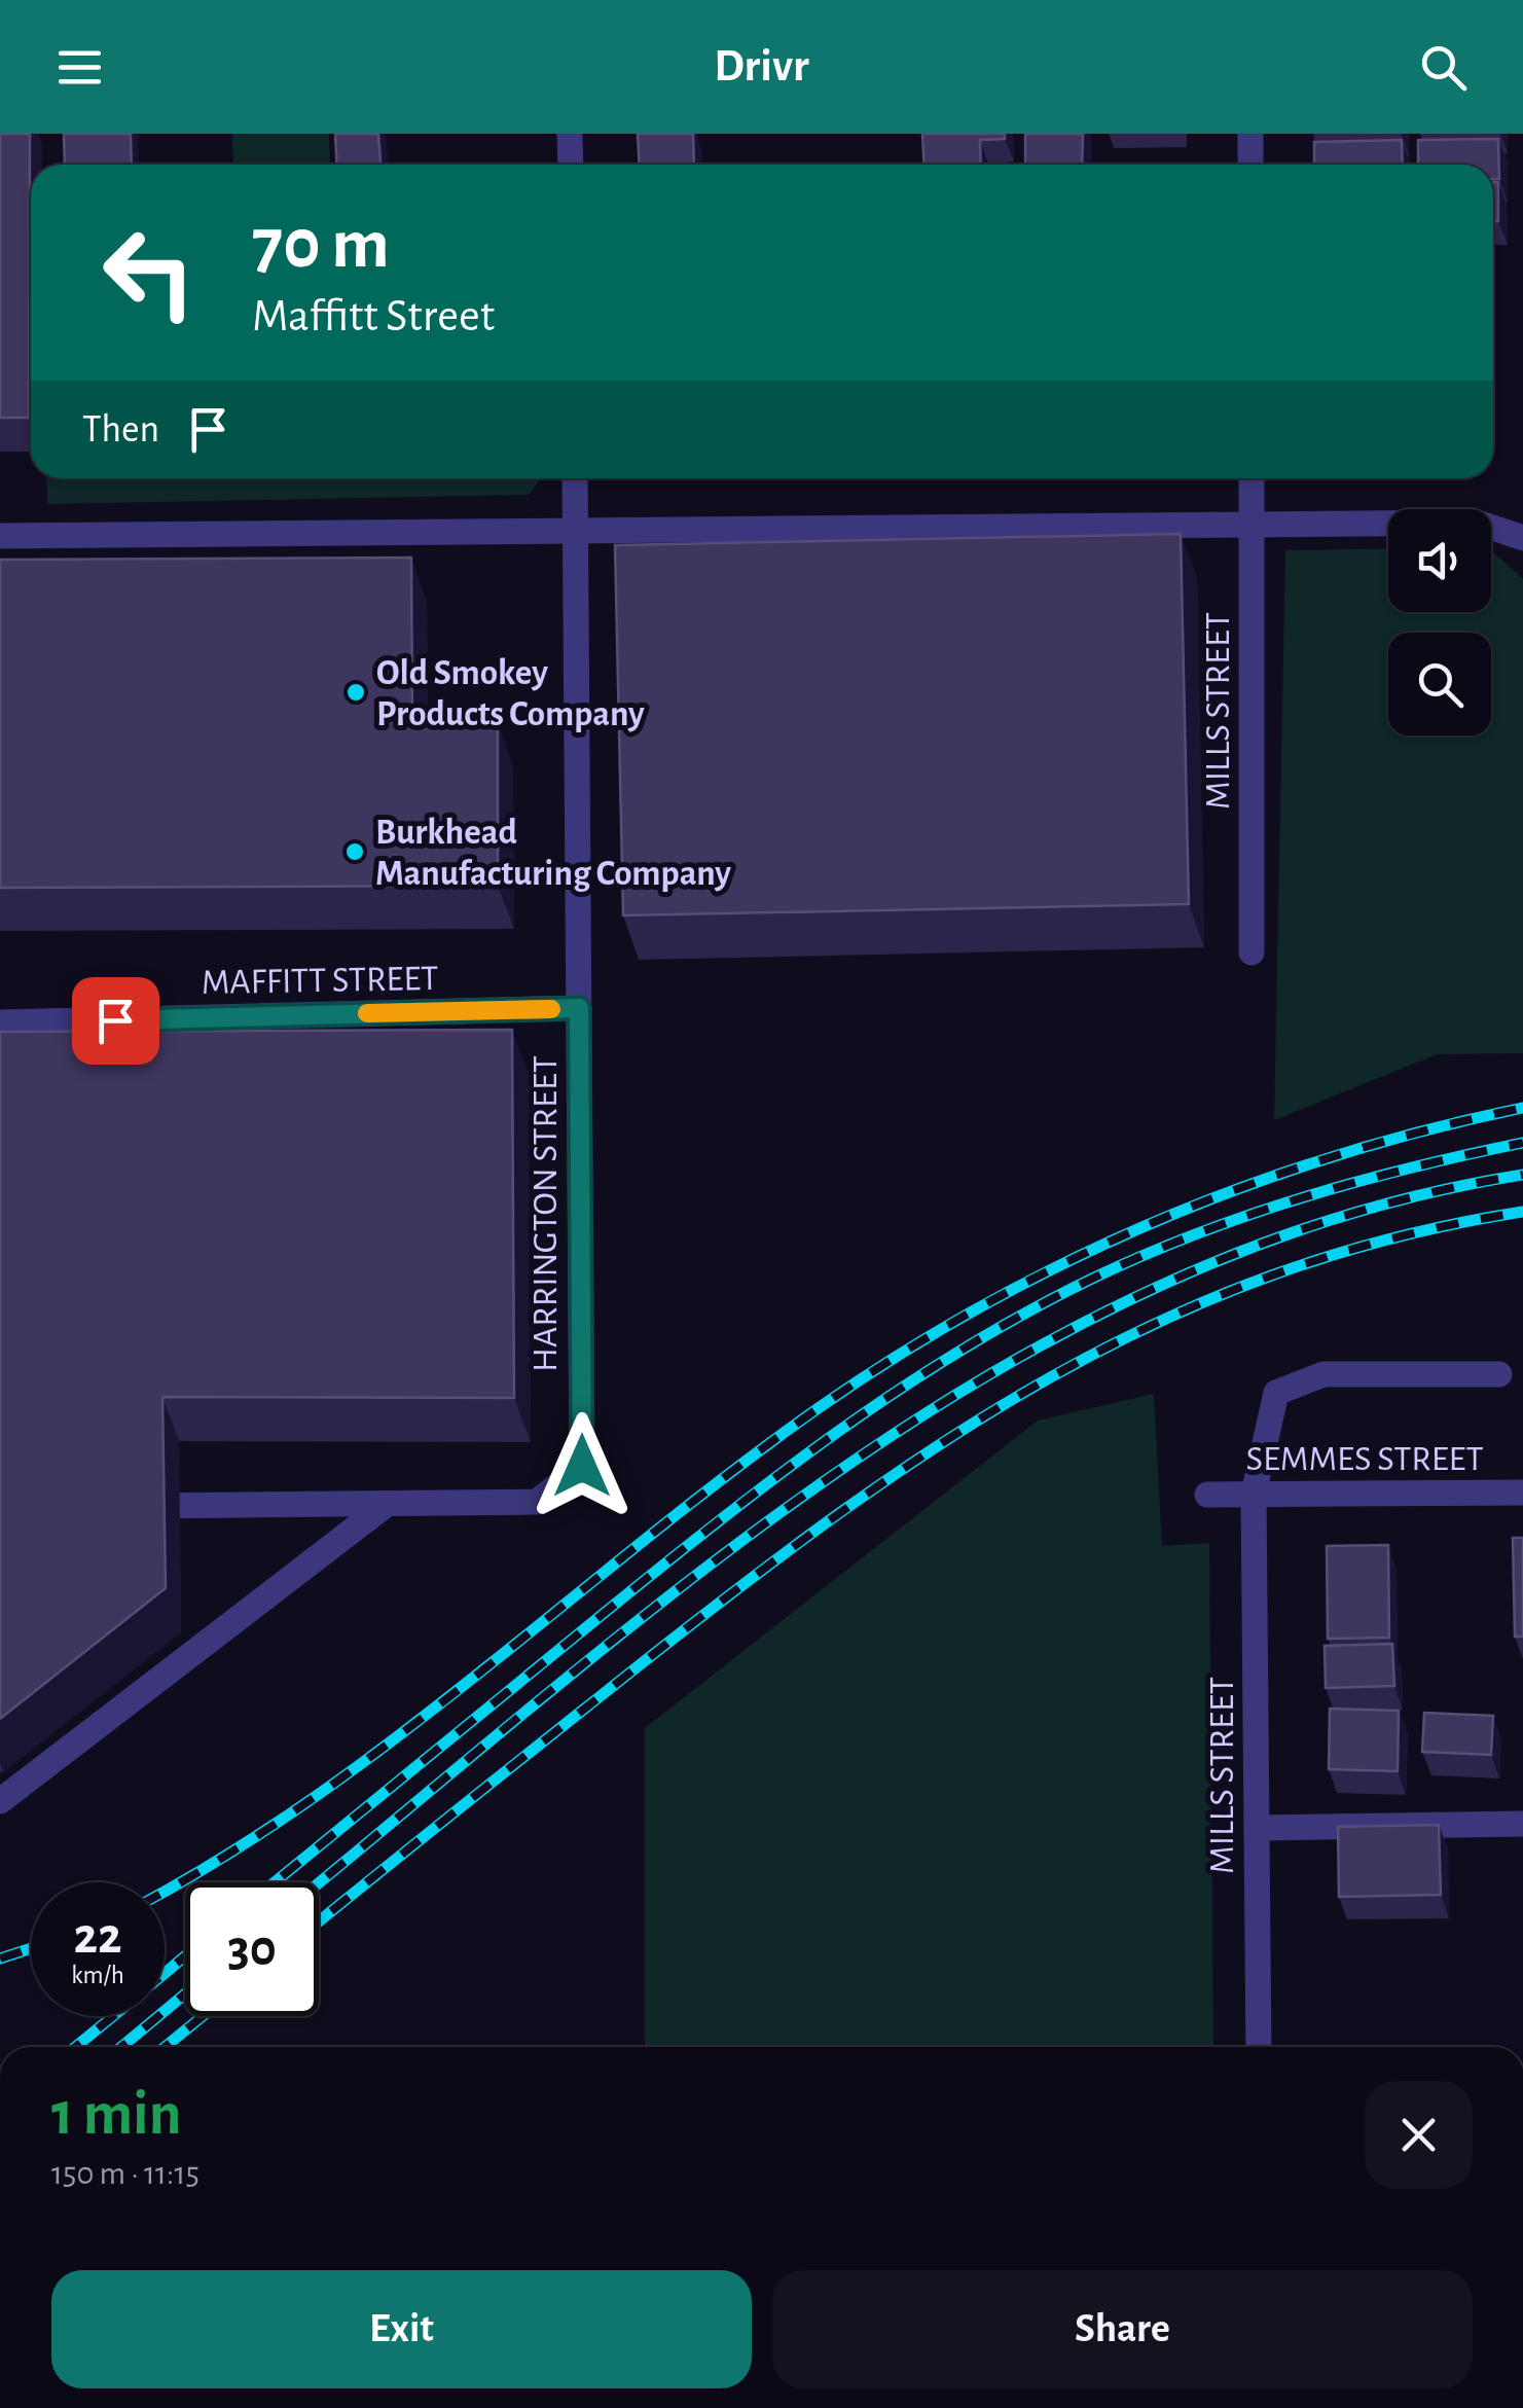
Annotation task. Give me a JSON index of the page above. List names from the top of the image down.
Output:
{
  "streets": {
    "street": [
      "MILLS STREET",
      "MAFFITT STREET",
      "HARRINGTON STREET",
      "SEMMES STREET"
    ]
  },
  "crossings": [
    ["MILLS STREET", "SEMMES STREET"],
    ["MAFFITT STREET", "HARRINGTON STREET"]
  ],
  "places": ["Old Smokey Products Company", "Burkhead Manufacturing Company"],
  "page": {
    "header": "Drivr",
    "turn": ["70 m", "Maffitt Street"],
    "then": "Then",
    "speed": "22 km/h",
    "limit": "30",
    "heading": ["1 min", "150 m · 11:15"],
    "buttons": ["Exit", "Share"]
  }
}
